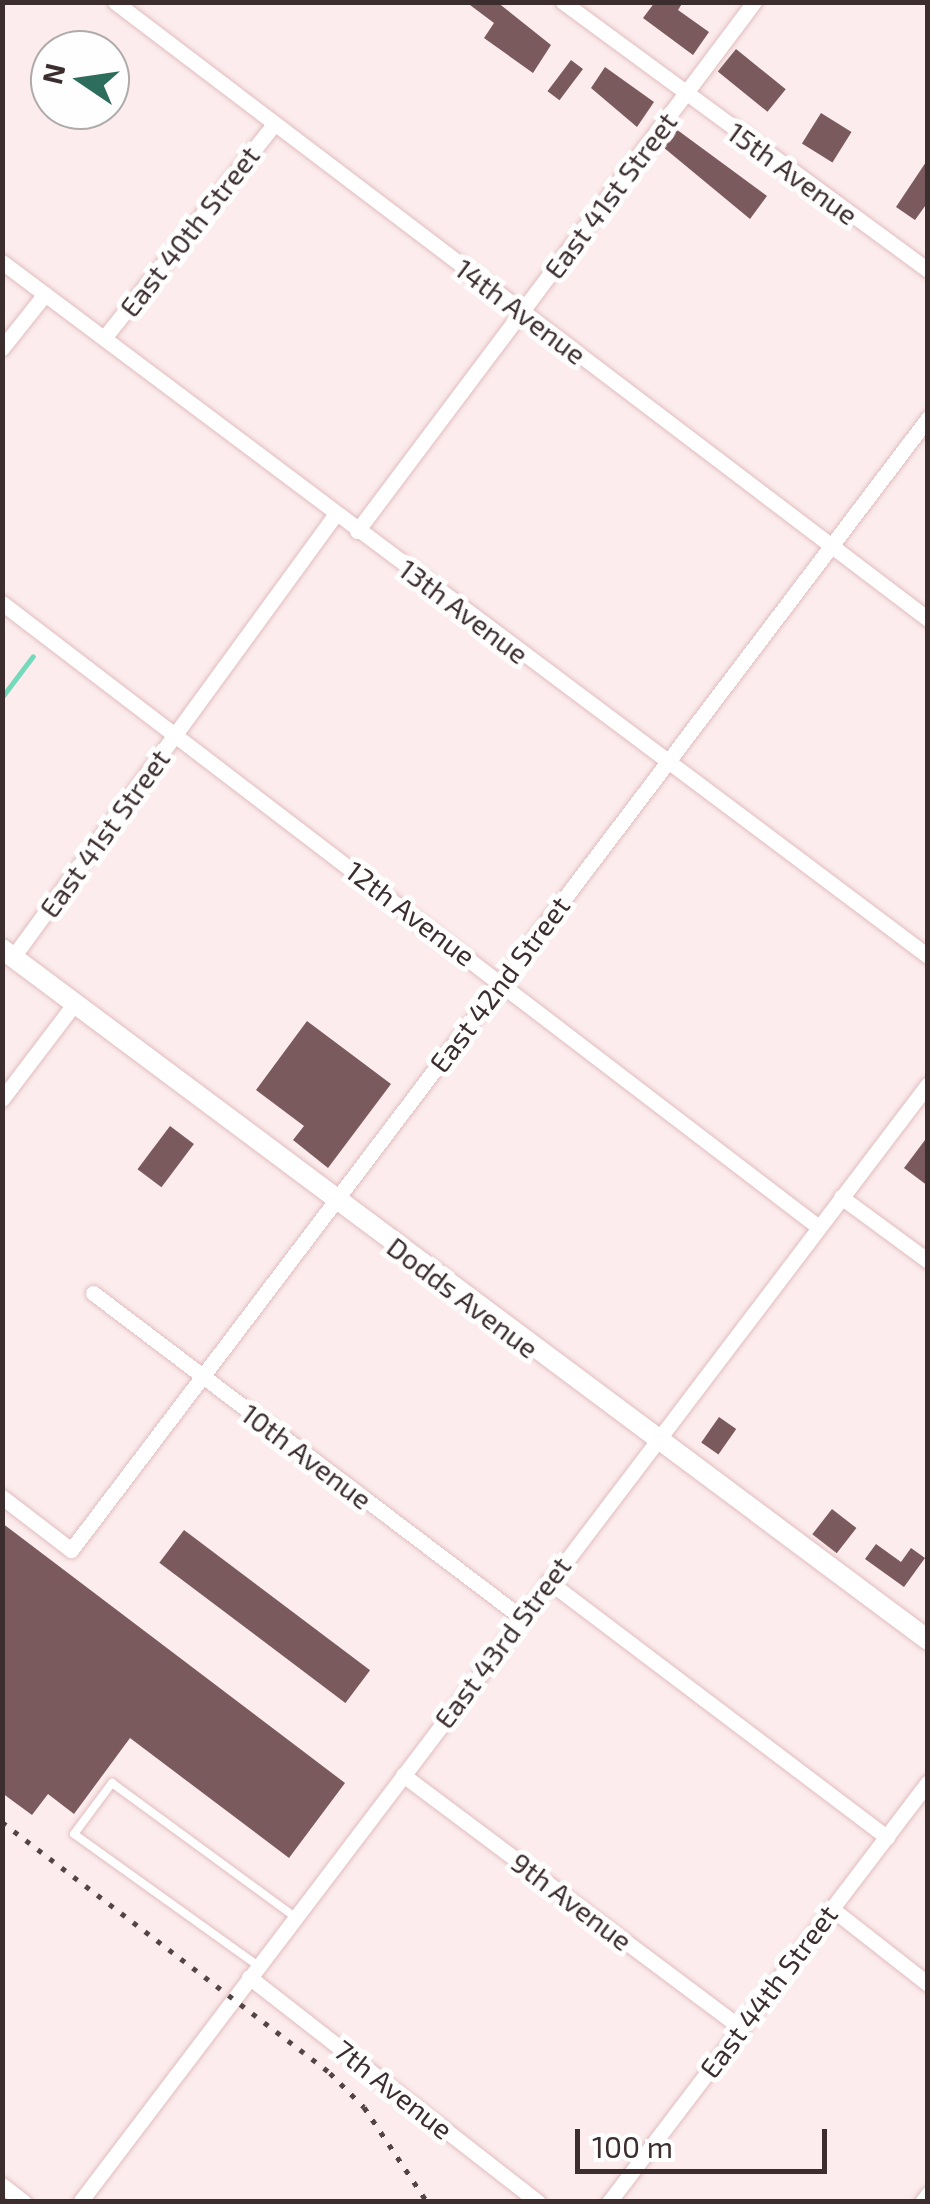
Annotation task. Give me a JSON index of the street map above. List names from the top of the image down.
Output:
{
  "streets": {
    "street": [
      "15th Avenue",
      "East 41st Street",
      "East 40th Street",
      "14th Avenue",
      "13th Avenue",
      "12th Avenue",
      "East 42nd Street",
      "Dodds Avenue",
      "10th Avenue",
      "East 43rd Street",
      "9th Avenue",
      "East 44th Street",
      "7th Avenue"
    ]
  },
  "crossings": [
    ["15th Avenue", "East 41st Street"],
    ["East 41st Street", "14th Avenue"],
    ["East 41st Street", "13th Avenue"],
    ["East 41st Street", "12th Avenue"],
    ["East 41st Street", "Dodds Avenue"],
    ["East 40th Street", "14th Avenue"],
    ["East 40th Street", "13th Avenue"],
    ["14th Avenue", "East 42nd Street"],
    ["13th Avenue", "East 42nd Street"],
    ["12th Avenue", "East 42nd Street"],
    ["12th Avenue", "East 43rd Street"],
    ["East 42nd Street", "Dodds Avenue"],
    ["East 42nd Street", "10th Avenue"],
    ["Dodds Avenue", "East 43rd Street"],
    ["10th Avenue", "East 43rd Street"],
    ["East 43rd Street", "9th Avenue"],
    ["East 43rd Street", "7th Avenue"],
    ["9th Avenue", "East 44th Street"]
  ],
  "scale_bar": "100 m",
  "north": "left"
}
